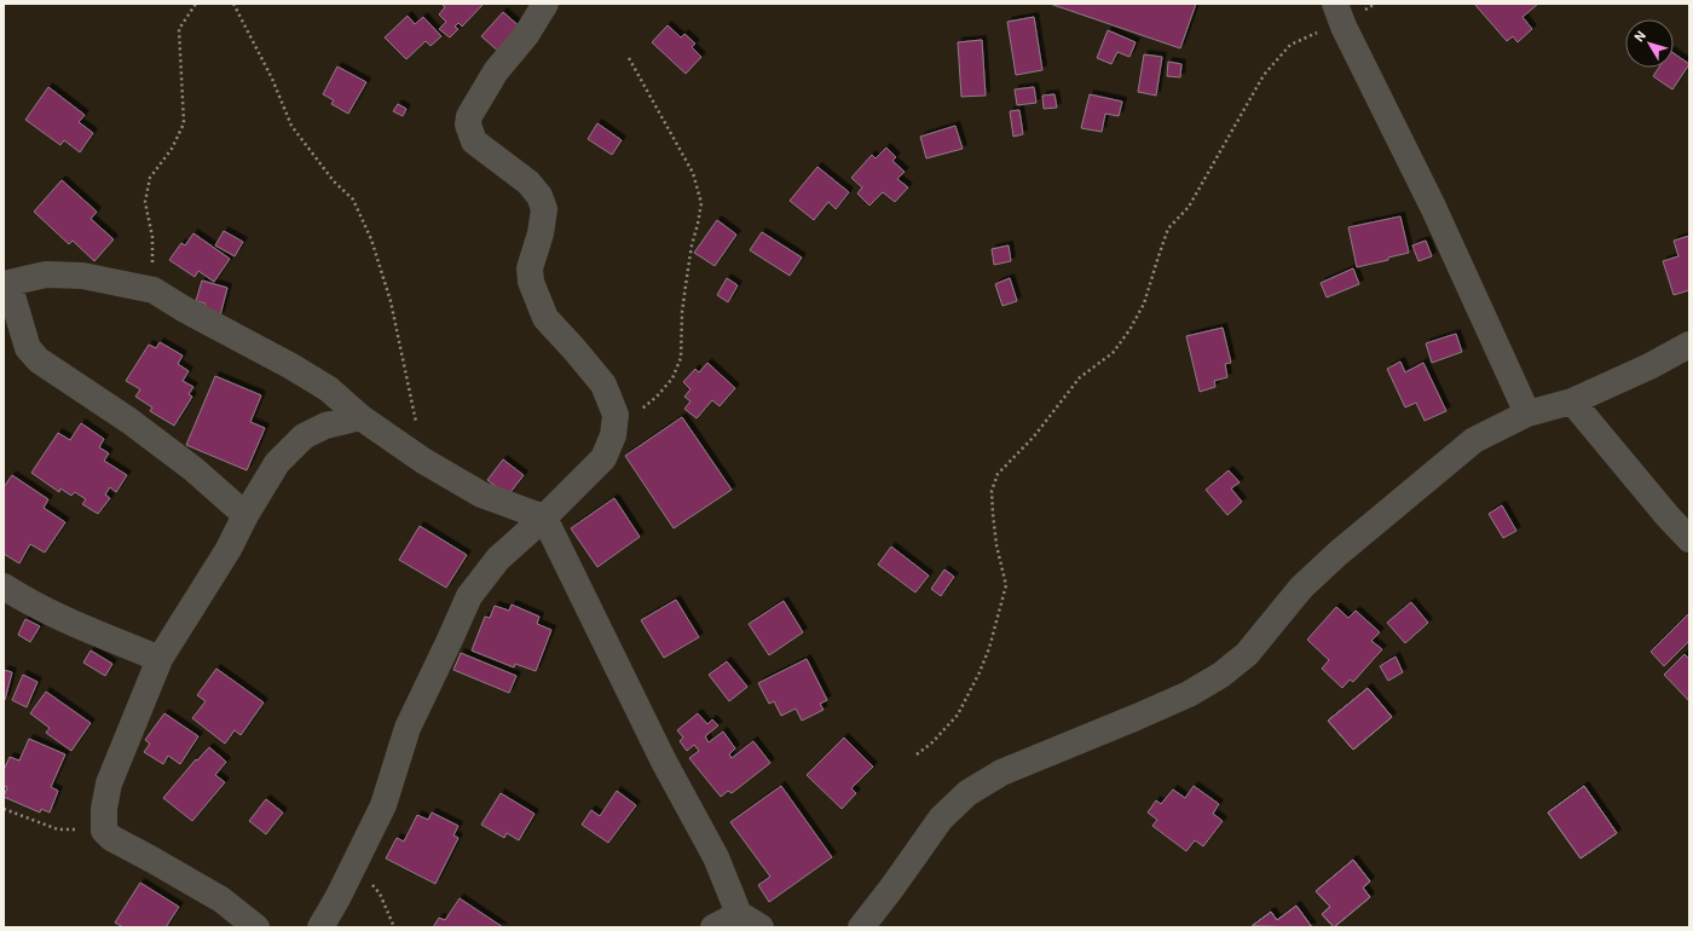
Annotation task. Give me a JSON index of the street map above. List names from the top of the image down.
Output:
{
  "north": "top left"
}
